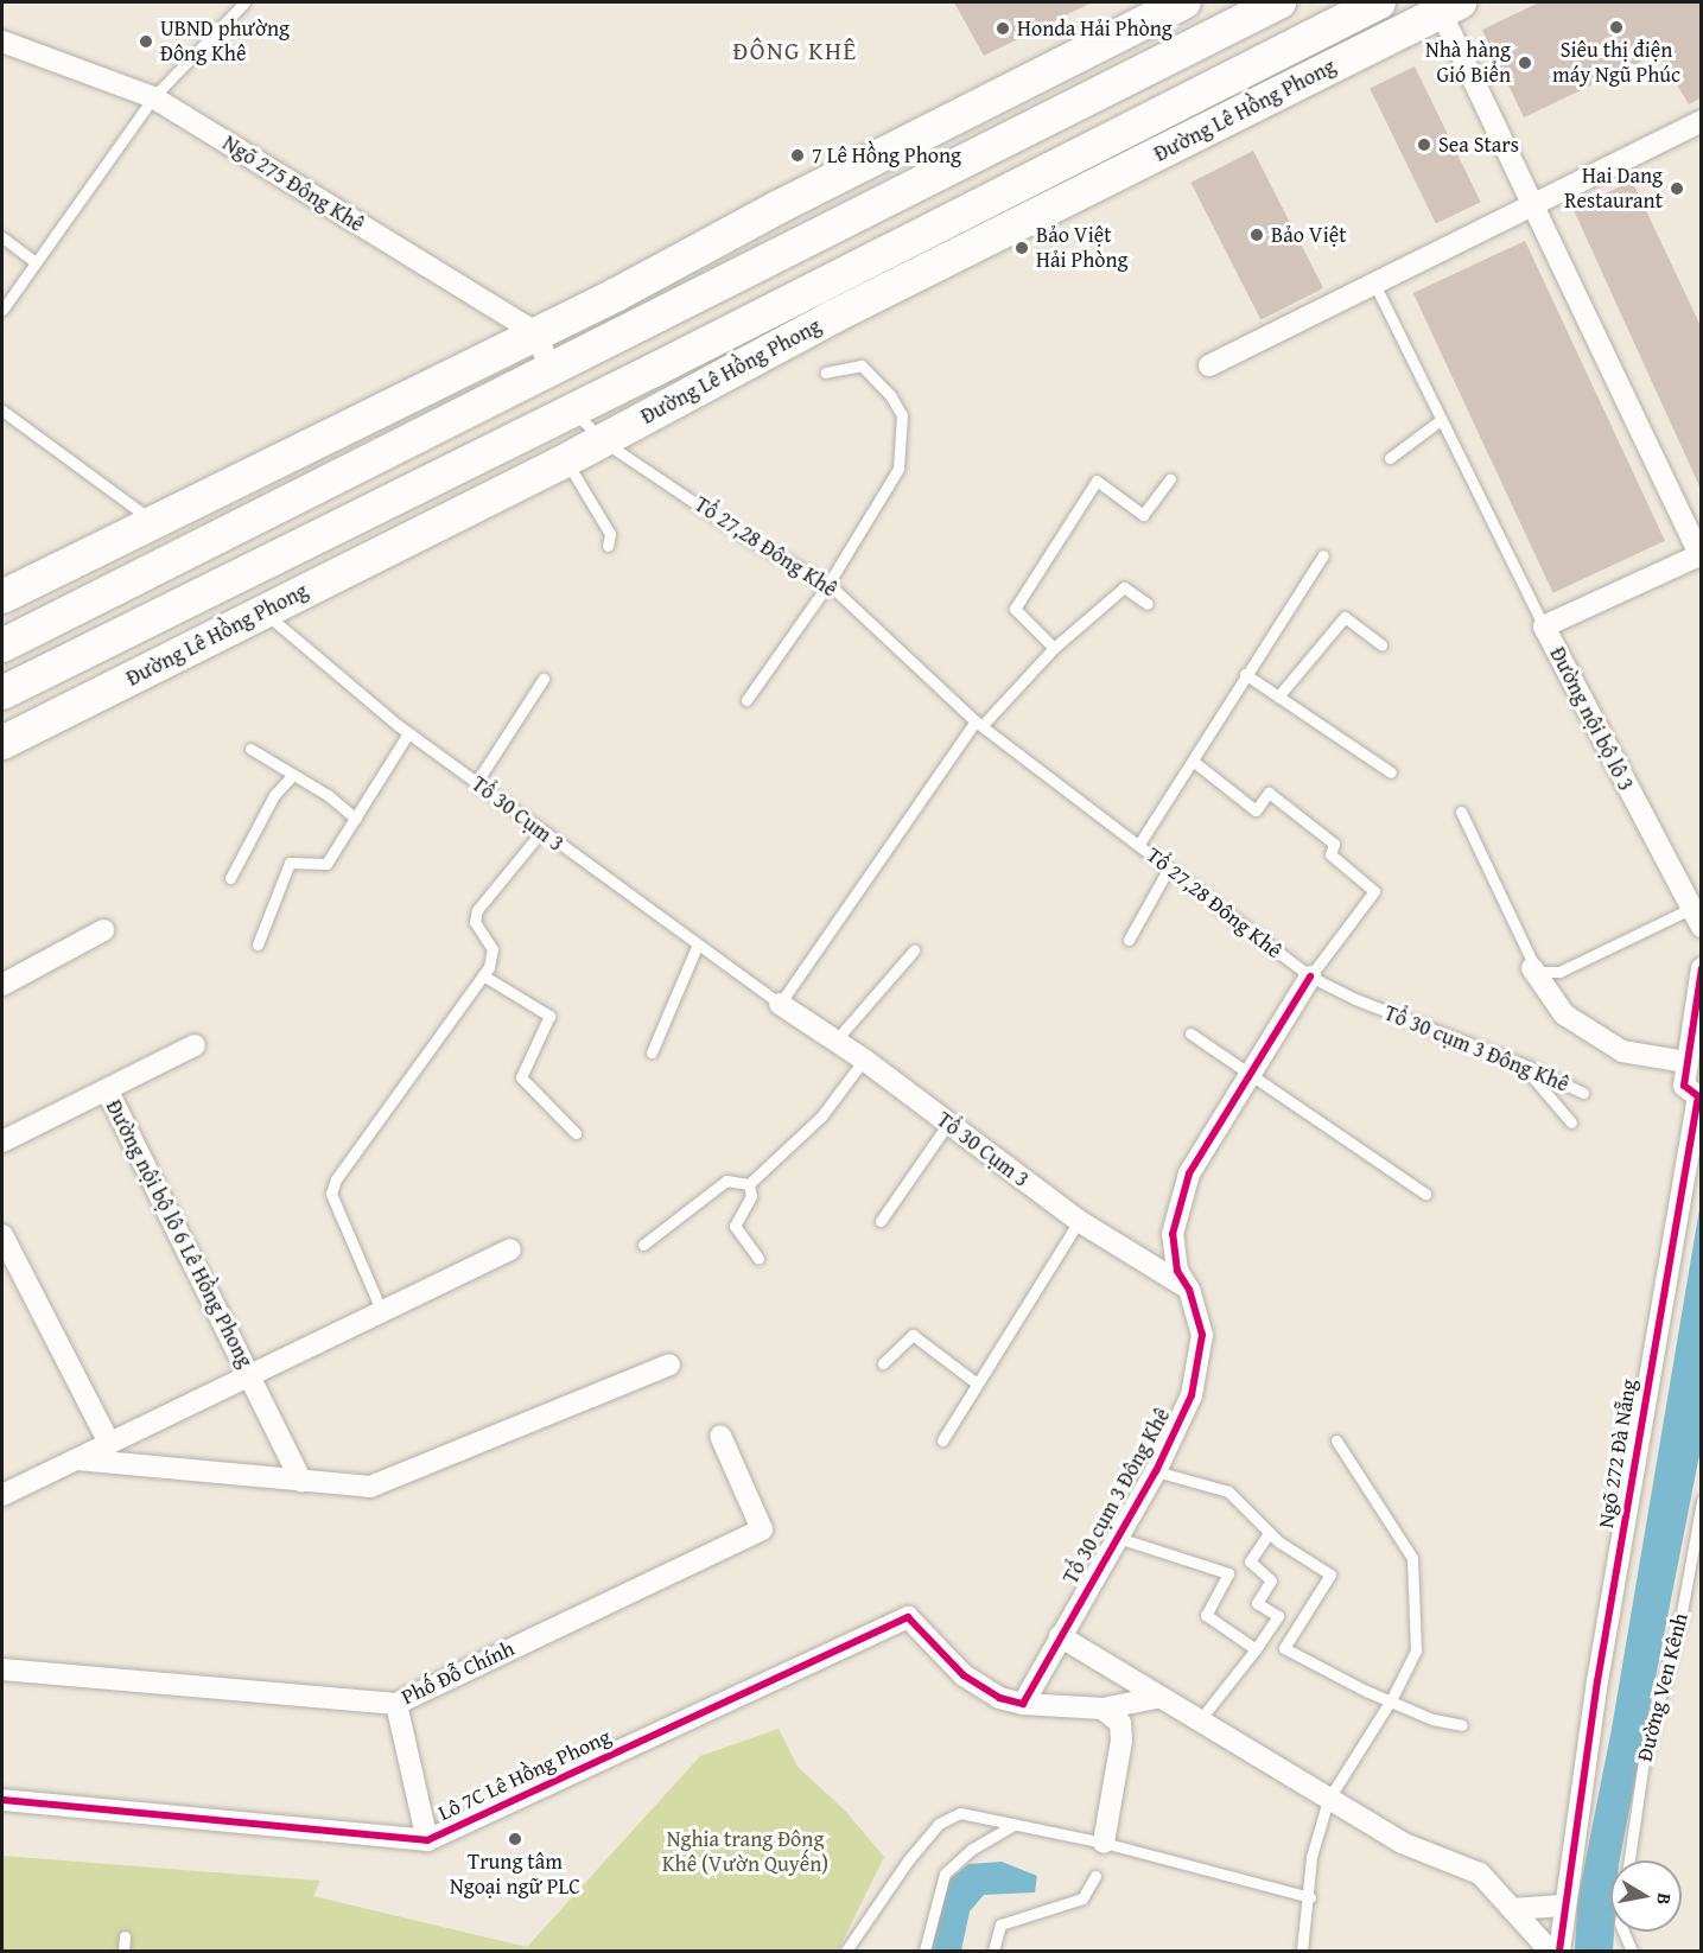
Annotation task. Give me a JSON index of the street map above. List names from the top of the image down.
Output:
{
  "streets": {
    "main road": ["Đường Lê Hồng Phong"],
    "street": [
      "Ngõ 275 Đông Khê",
      "Đường nội bộ lô 3",
      "Tổ 30 Cụm 3",
      "Tổ 30 cụm 3 Đông Khê",
      "Đường nội bộ lô 6 Lê Hồng Phong",
      "Ngõ 272 Đà Nẵng",
      "Phố Đỗ Chính",
      "Lô 7C Lê Hồng Phong"
    ],
    "lane": ["Tổ 27,28 Đông Khê", "Đường Ven Kênh"]
  },
  "crossings": [
    ["Đường Lê Hồng Phong", "Tổ 27,28 Đông Khê"],
    ["Đường Lê Hồng Phong", "Đường nội bộ lô 3"],
    ["Đường Lê Hồng Phong", "Tổ 30 Cụm 3"],
    ["Tổ 27,28 Đông Khê", "Tổ 30 cụm 3 Đông Khê"],
    ["Tổ 30 Cụm 3", "Tổ 30 cụm 3 Đông Khê"],
    ["Tổ 30 cụm 3 Đông Khê", "Lô 7C Lê Hồng Phong"],
    ["Phố Đỗ Chính", "Lô 7C Lê Hồng Phong"]
  ],
  "districts": ["ĐÔNG KHÊ"],
  "parks": ["Nghia trang Đông Khê (Vườn Quyến)"],
  "places": [
    "Siêu thị điện máy Ngũ Phúc",
    "Honda Hải Phòng",
    "UBND phường Đông Khê",
    "Nhà hàng Gió Biển",
    "Sea Stars",
    "7 Lê Hồng Phong",
    "Hai Dang Restaurant",
    "Bảo Việt",
    "Bảo Việt Hải Phòng",
    "Trung tâm Ngoại ngữ PLC"
  ],
  "north": "right"
}
